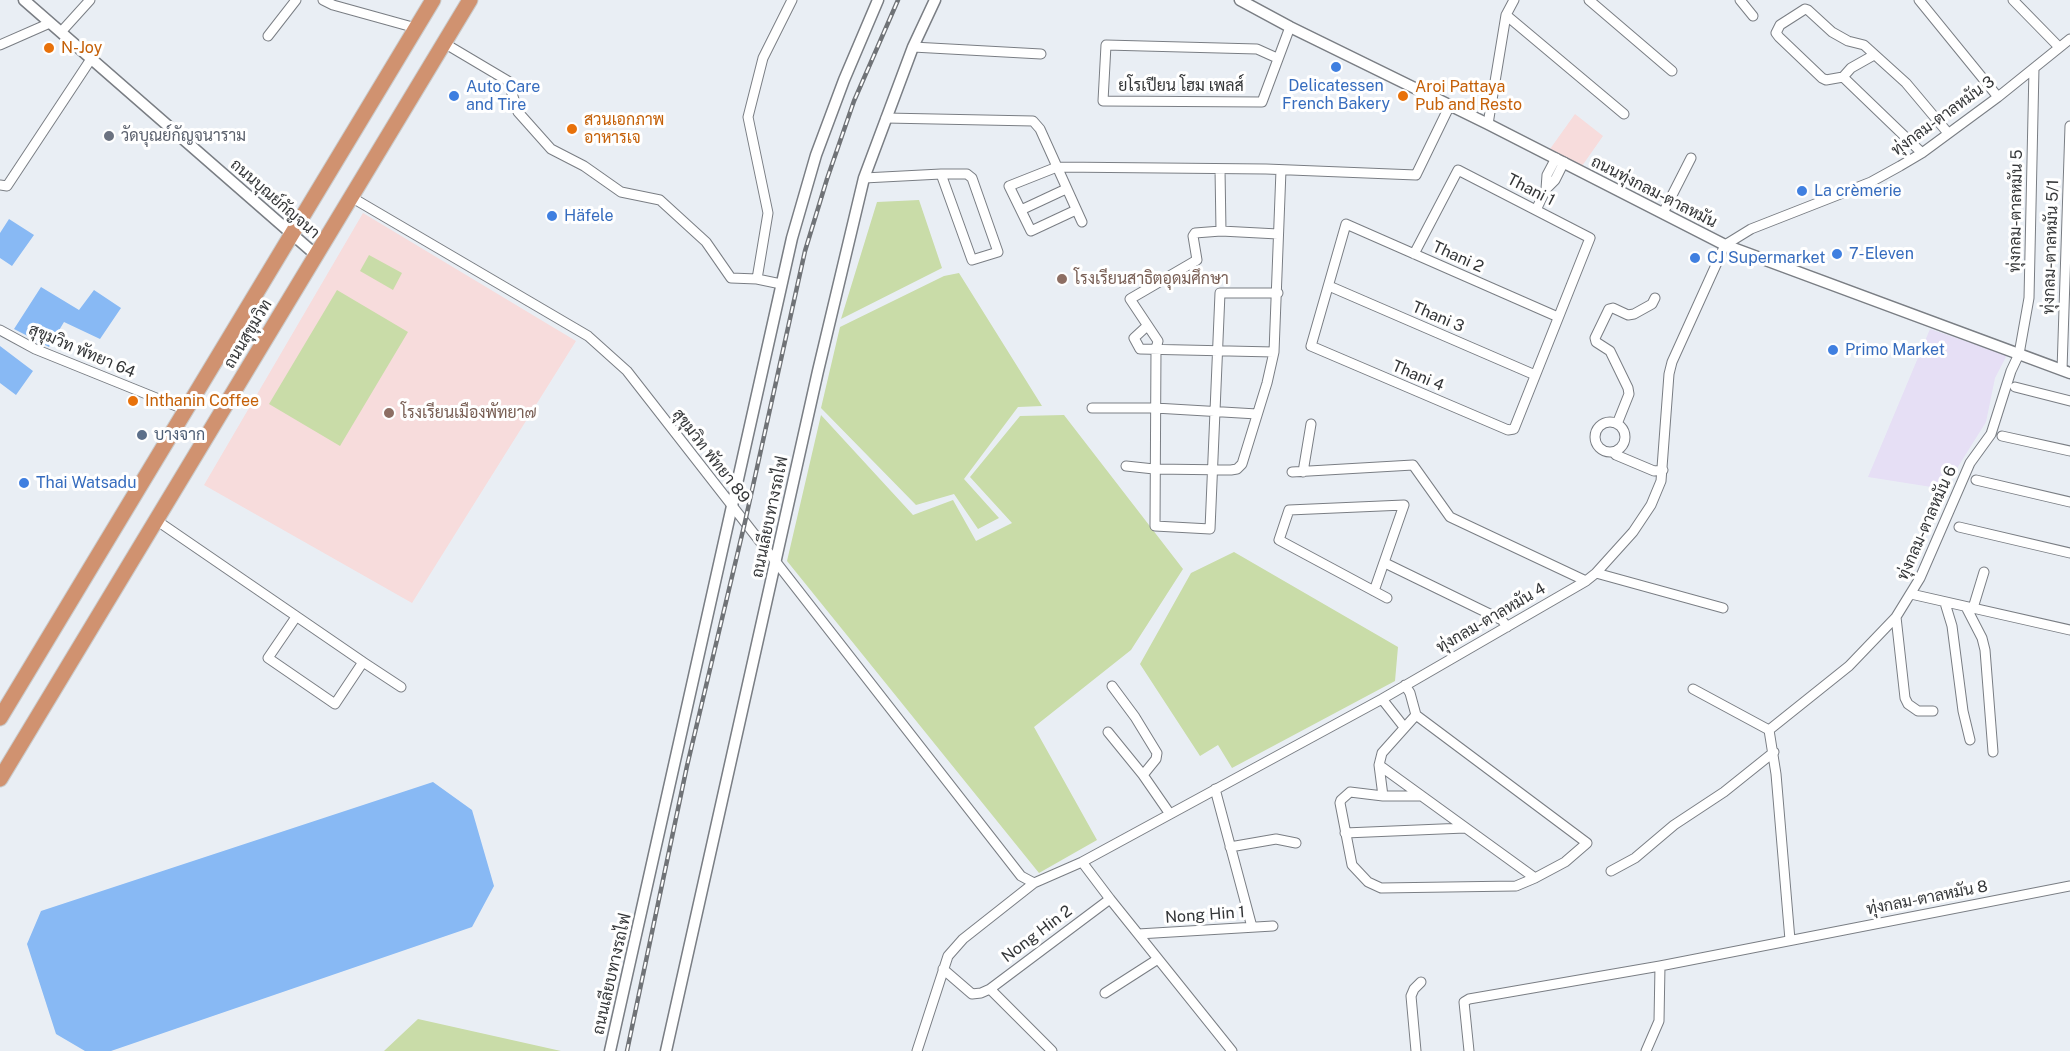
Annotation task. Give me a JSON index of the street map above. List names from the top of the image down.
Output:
{
  "streets": {
    "highway": ["ถนนสุขุมวิท"],
    "street": [
      "ยโรเปียน โฮม เพลส์",
      "ทุ่งกลม-ตาลหมัน 3",
      "Thani 1",
      "ถนนทุ่งกลม-ตาลหมัน",
      "ถนนบุณย์กัญจนา",
      "ทุ่งกลม-ตาลหมัน 5",
      "ทุ่งกลม-ตาลหมัน 5/1",
      "Thani 2",
      "Thani 3",
      "สุขุมวิท พัทยา 64",
      "Thani 4",
      "สุขุมวิท พัทยา 89",
      "ถนนเลียบทางรถไฟ",
      "ทุ่งกลม-ตาลหมัน 6",
      "ทุ่งกลม-ตาลหมัน 4",
      "ทุ่งกลม-ตาลหมัน 8",
      "Nong Hin 1",
      "Nong Hin 2"
    ]
  },
  "crossings": [
    ["ยโรเปียน โฮม เพลส์", "ถนนทุ่งกลม-ตาลหมัน"],
    ["ทุ่งกลม-ตาลหมัน 3", "ถนนทุ่งกลม-ตาลหมัน"],
    ["ทุ่งกลม-ตาลหมัน 3", "ทุ่งกลม-ตาลหมัน 5"],
    ["ทุ่งกลม-ตาลหมัน 3", "ทุ่งกลม-ตาลหมัน 4"],
    ["Thani 1", "Thani 2"],
    ["ถนนทุ่งกลม-ตาลหมัน", "ทุ่งกลม-ตาลหมัน 5"],
    ["ถนนทุ่งกลม-ตาลหมัน", "ทุ่งกลม-ตาลหมัน 5/1"],
    ["ถนนทุ่งกลม-ตาลหมัน", "ทุ่งกลม-ตาลหมัน 6"],
    ["ถนนทุ่งกลม-ตาลหมัน", "ทุ่งกลม-ตาลหมัน 4"],
    ["ถนนบุณย์กัญจนา", "ถนนสุขุมวิท"],
    ["ทุ่งกลม-ตาลหมัน 5", "ทุ่งกลม-ตาลหมัน 6"],
    ["Thani 2", "Thani 3"],
    ["Thani 2", "Thani 4"],
    ["Thani 3", "Thani 4"],
    ["ถนนสุขุมวิท", "สุขุมวิท พัทยา 64"],
    ["ถนนสุขุมวิท", "สุขุมวิท พัทยา 89"],
    ["สุขุมวิท พัทยา 89", "ถนนเลียบทางรถไฟ"]
  ],
  "places": [
    "N-Joy",
    "Delicatessen French Bakery",
    "Auto Care and Tire",
    "Aroi Pattaya Pub and Resto",
    "สวนเอกภาพ อาหารเจ",
    "วัดบุณย์กัญจนาราม",
    "La crèmerie",
    "Häfele",
    "7-Eleven",
    "CJ Supermarket",
    "โรงเรียนสาธิตอุดมศึกษา",
    "Primo Market",
    "Inthanin Coffee",
    "โรงเรียนเมืองพัทยา๗",
    "บางจาก",
    "Thai Watsadu"
  ]
}
